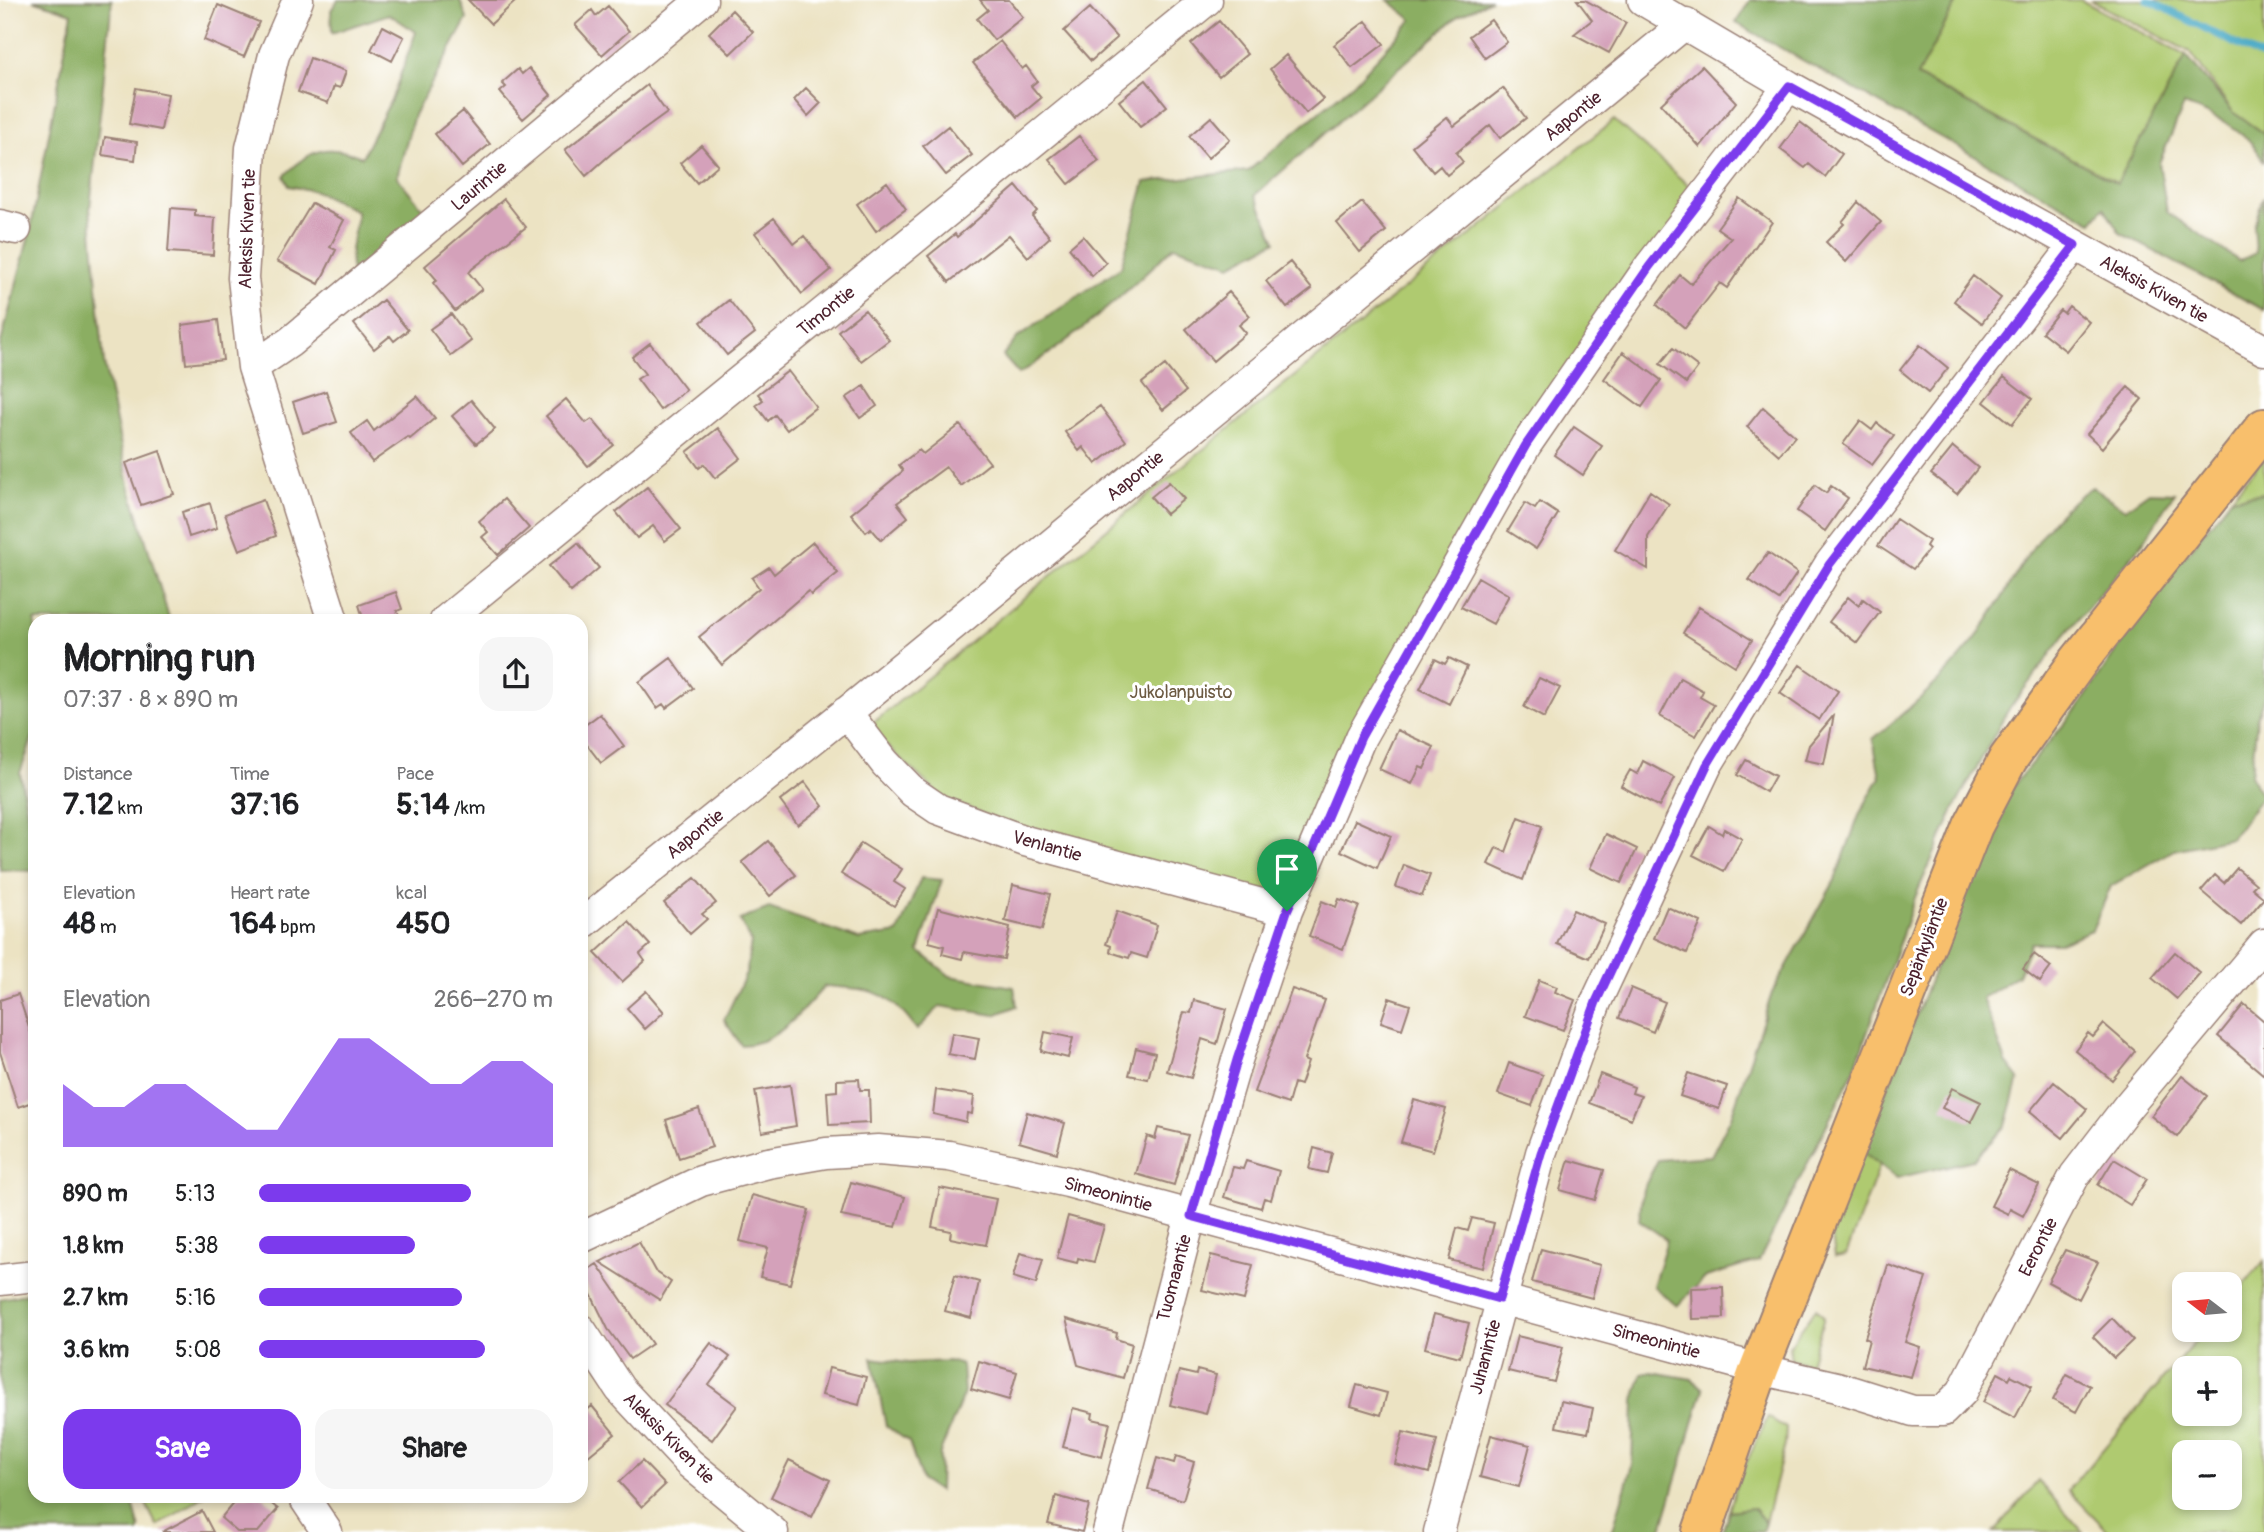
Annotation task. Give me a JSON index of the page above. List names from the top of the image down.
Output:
{
  "streets": {
    "main road": ["Sepänkyläntie"],
    "street": [
      "Aapontie",
      "Laurintie",
      "Aleksis Kiven tie",
      "Timontie",
      "Venlantie",
      "Simeonintie",
      "Eerontie",
      "Tuomaantie",
      "Juhanintie"
    ]
  },
  "crossings": [
    ["Aapontie", "Aleksis Kiven tie"],
    ["Aapontie", "Venlantie"],
    ["Laurintie", "Aleksis Kiven tie"],
    ["Aleksis Kiven tie", "Tuomaantie"],
    ["Aleksis Kiven tie", "Juhanintie"],
    ["Venlantie", "Tuomaantie"],
    ["Sepänkyläntie", "Simeonintie"],
    ["Sepänkyläntie", "Eerontie"],
    ["Simeonintie", "Eerontie"],
    ["Simeonintie", "Tuomaantie"],
    ["Simeonintie", "Juhanintie"]
  ],
  "parks": ["Jukolanpuisto"],
  "north": "left",
  "page": {
    "heading": ["Morning run", "07:37 · 8 × 890 m"],
    "stats": [
      ["Distance", "7.12 km"],
      ["Time", "37:16"],
      ["Pace", "5:14 /km"],
      ["Elevation", "48 m"],
      ["Heart rate", "164 bpm"],
      ["kcal", "450"]
    ],
    "chart": ["Elevation", "266–270 m"],
    "list": [
      {
        "name": "890 m",
        "note": "5:13"
      },
      {
        "name": "1.8 km",
        "note": "5:38"
      },
      {
        "name": "2.7 km",
        "note": "5:16"
      },
      {
        "name": "3.6 km",
        "note": "5:08"
      }
    ],
    "map_buttons": ["+", "−"],
    "buttons": ["Save", "Share"]
  }
}
